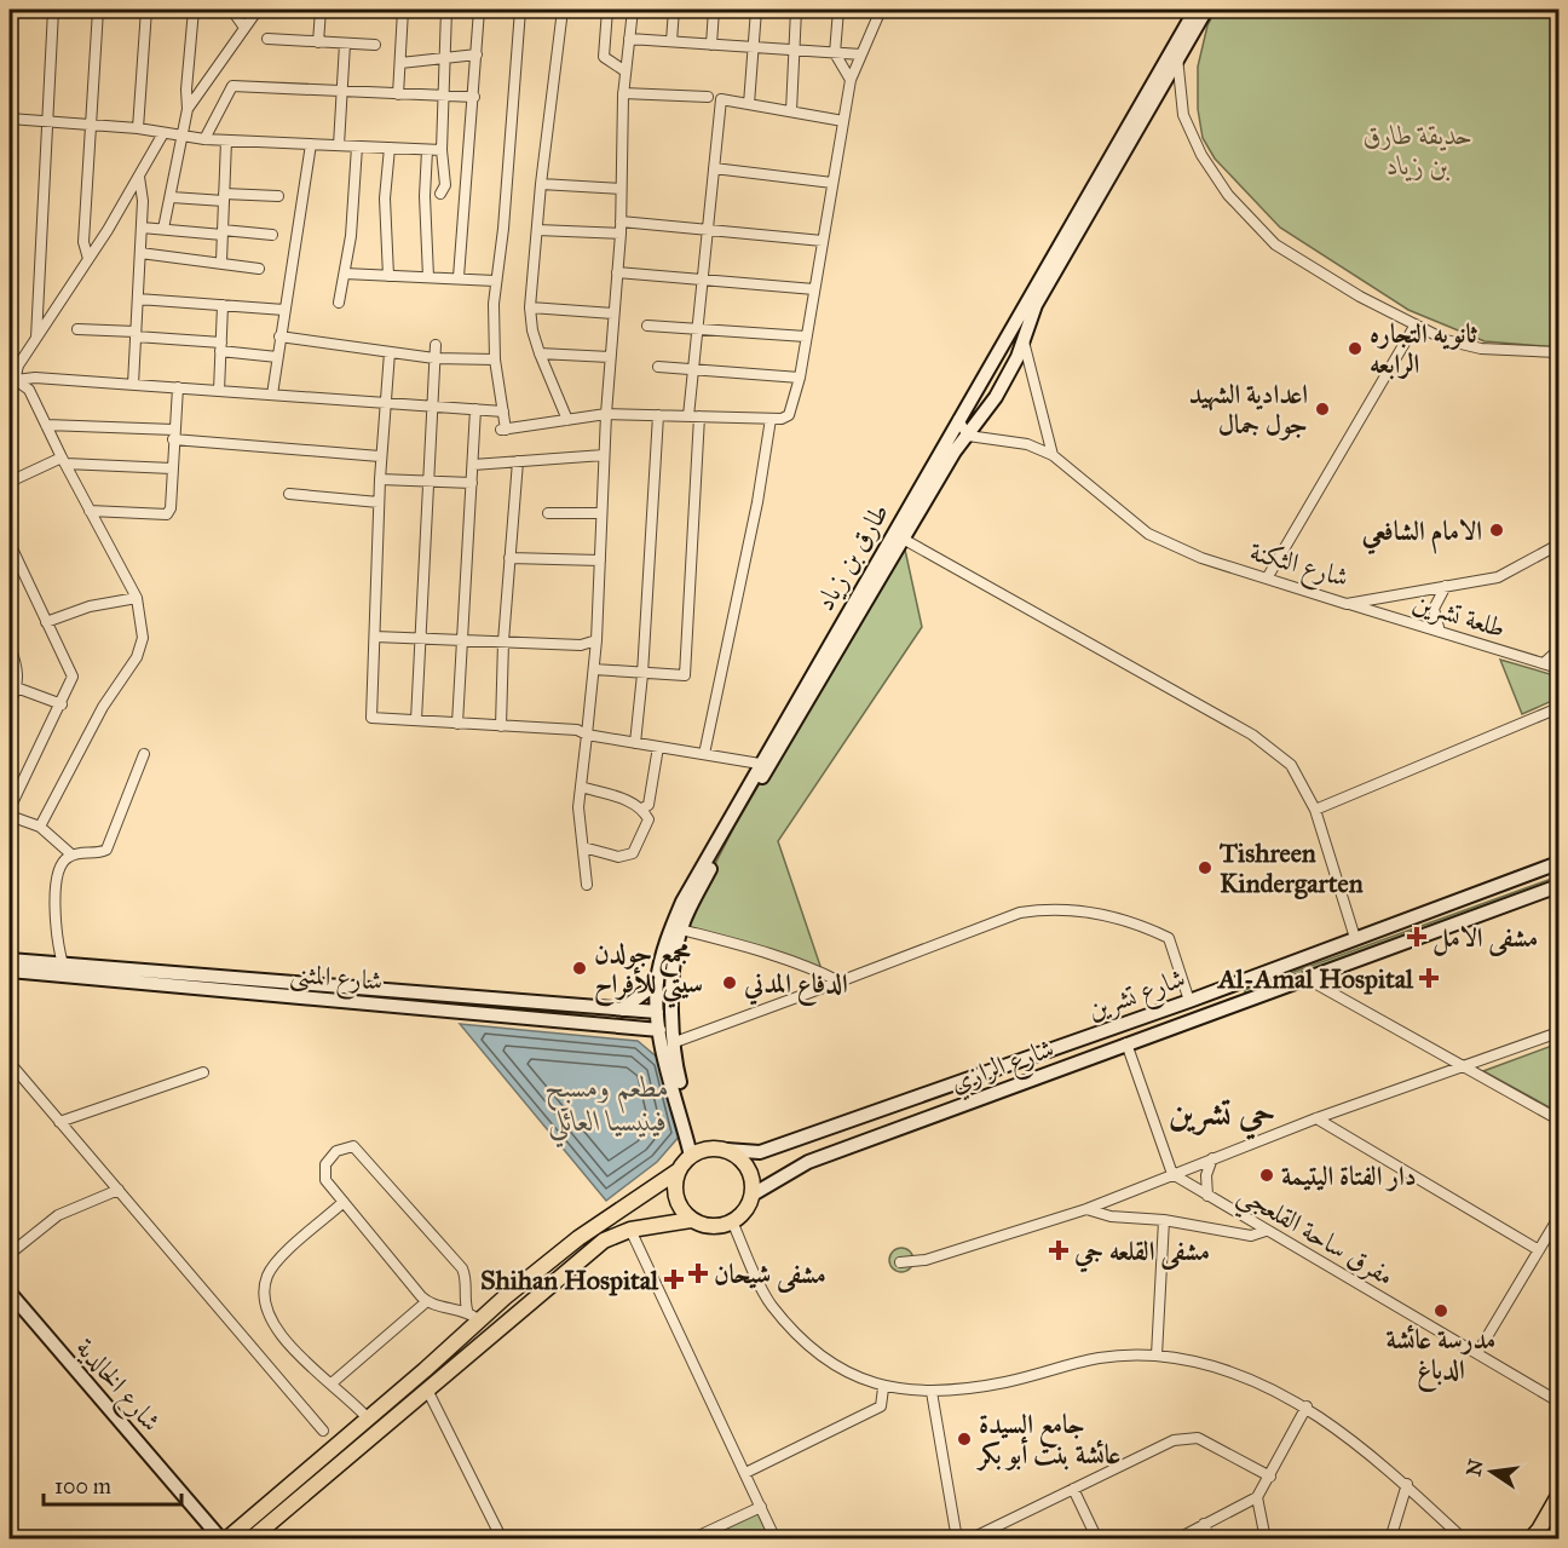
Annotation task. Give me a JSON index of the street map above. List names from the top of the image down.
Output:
{
  "streets": {
    "main road": [
      "طارق بن زياد",
      "شارع المثنى",
      "شارع تشرين",
      "شارع الرازي",
      "شارع الخالدية"
    ],
    "street": ["شارع الثكنة", "طلعة تشرين", "مفرق ساحة القلعجي"]
  },
  "crossings": [
    ["طارق بن زياد", "شارع المثنى"],
    ["شارع الثكنة", "طلعة تشرين"],
    ["شارع تشرين", "شارع الرازي"]
  ],
  "districts": ["حي تشرين"],
  "water": ["مطعم ومسبح فينيسيا العائلي"],
  "parks": ["حديقة طارق بن زياد"],
  "places": {
    "other": [
      "ثانويه التجاره الرابعه",
      "اعدادية الشهيد جول جمال",
      "الامام الشافعي",
      "Tishreen Kindergarten",
      "مجمع جولدن سيتي للأفراح",
      "الدفاع المدني",
      "دار الفتاة اليتيمة",
      "مدرسة عائشة الدباغ",
      "جامع السيدة عائشة بنت أبو بكر"
    ],
    "health": [
      "مشفى الامل",
      "Al-Amal Hospital",
      "مشفى القلعه جي",
      "مشفى شيحان",
      "Shihan Hospital"
    ]
  },
  "scale_bar": "100 m",
  "north": "left"
}
